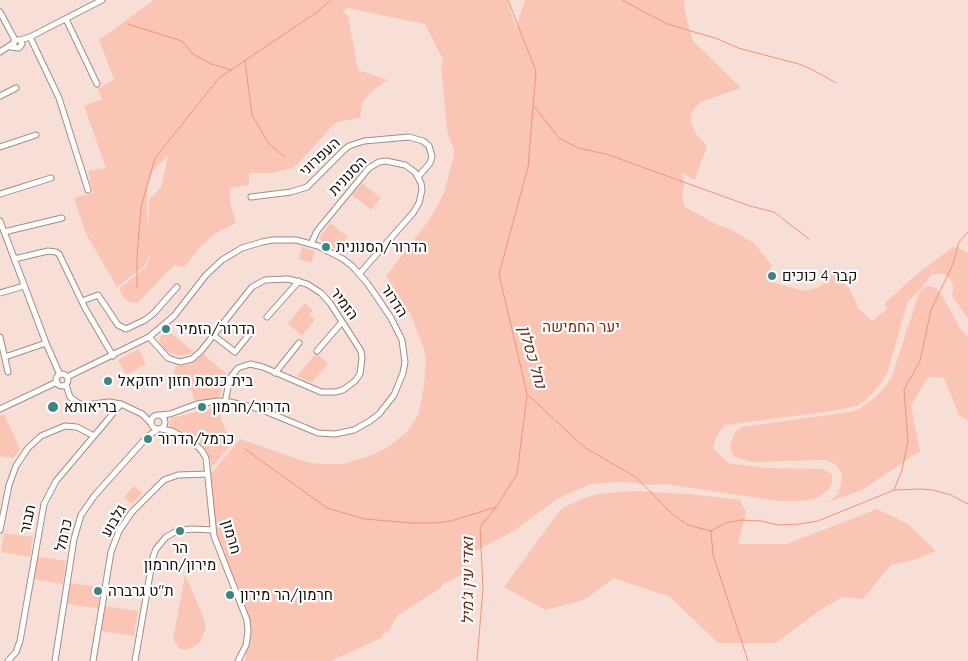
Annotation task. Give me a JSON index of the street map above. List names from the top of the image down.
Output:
{
  "streets": {
    "street": [
      "העפרוני",
      "הסנונית",
      "הדרור",
      "הזמיר",
      "תבור",
      "גלבוע",
      "כרמל",
      "חרמון"
    ]
  },
  "crossings": [
    ["העפרוני", "הסנונית"],
    ["הסנונית", "הדרור"],
    ["הדרור", "הזמיר"],
    ["הדרור", "כרמל"],
    ["הדרור", "חרמון"],
    ["גלבוע", "חרמון"],
    ["כרמל", "חרמון"]
  ],
  "water": ["נחל כסלון", "ואדי עין ג'מיל"],
  "parks": ["יער החמישה"],
  "places": [
    "הדרור/הסנונית",
    "קבר 4 כוכים",
    "הדרור/הזמיר",
    "בית כנסת חזון יחזקאל",
    "בריאותא",
    "הדרור/חרמון",
    "כרמל/הדרור",
    "הר מירון/חרמון",
    "ת\"ט גרברה",
    "חרמון/הר מירון"
  ]
}
